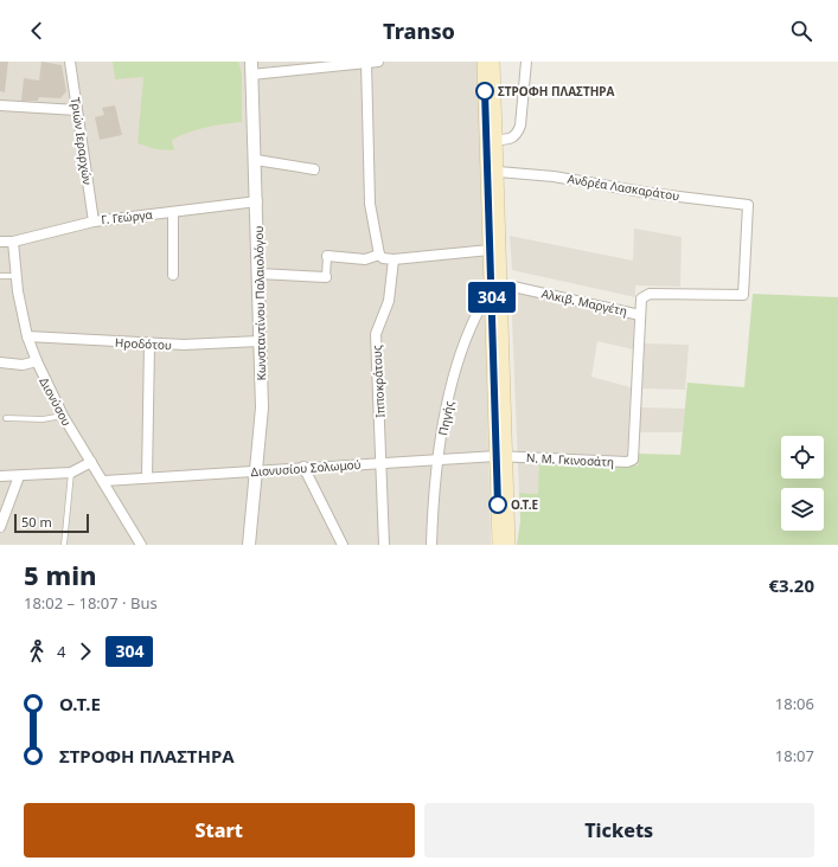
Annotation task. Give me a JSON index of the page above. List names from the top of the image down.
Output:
{
  "streets": {
    "street": [
      "Τριών Ιεραρχών",
      "Ανδρέα Λασκαράτου",
      "Γ. Γεώργα",
      "Αλκιβ. Μαργέτη",
      "Κωνσταντίνου Παλαιολόγου",
      "Ηροδότου",
      "Ιπποκράτους",
      "Διονύσου",
      "Πηγής",
      "Ν. Μ. Γκινοσάτη",
      "Διονυσίου Σολωμού"
    ]
  },
  "crossings": [
    ["Τριών Ιεραρχών", "Γ. Γεώργα"],
    ["Ανδρέα Λασκαράτου", "Αλκιβ. Μαργέτη"],
    ["Ανδρέα Λασκαράτου", "Ν. Μ. Γκινοσάτη"],
    ["Γ. Γεώργα", "Κωνσταντίνου Παλαιολόγου"],
    ["Γ. Γεώργα", "Διονύσου"],
    ["Αλκιβ. Μαργέτη", "Ν. Μ. Γκινοσάτη"],
    ["Κωνσταντίνου Παλαιολόγου", "Ηροδότου"],
    ["Κωνσταντίνου Παλαιολόγου", "Διονυσίου Σολωμού"],
    ["Ηροδότου", "Διονύσου"],
    ["Ιπποκράτους", "Διονυσίου Σολωμού"],
    ["Διονύσου", "Διονυσίου Σολωμού"],
    ["Πηγής", "Διονυσίου Σολωμού"],
    ["Ν. Μ. Γκινοσάτη", "Διονυσίου Σολωμού"]
  ],
  "places": ["ΣΤΡΟΦΗ ΠΛΑΣΤΗΡΑ", "Ο.Τ.Ε"],
  "lines": ["bus line 304"],
  "scale_bar": "50 m",
  "page": {
    "header": "Transo",
    "on_map": "304",
    "scale": "50 m",
    "heading": ["5 min", "18:02 – 18:07 · Bus", "€3.20"],
    "legs": ["4", "304"],
    "list": [
      {
        "name": "Ο.Τ.Ε",
        "value": "18:06"
      },
      {
        "name": "ΣΤΡΟΦΗ ΠΛΑΣΤΗΡΑ",
        "value": "18:07"
      }
    ],
    "buttons": ["Start", "Tickets"]
  }
}
